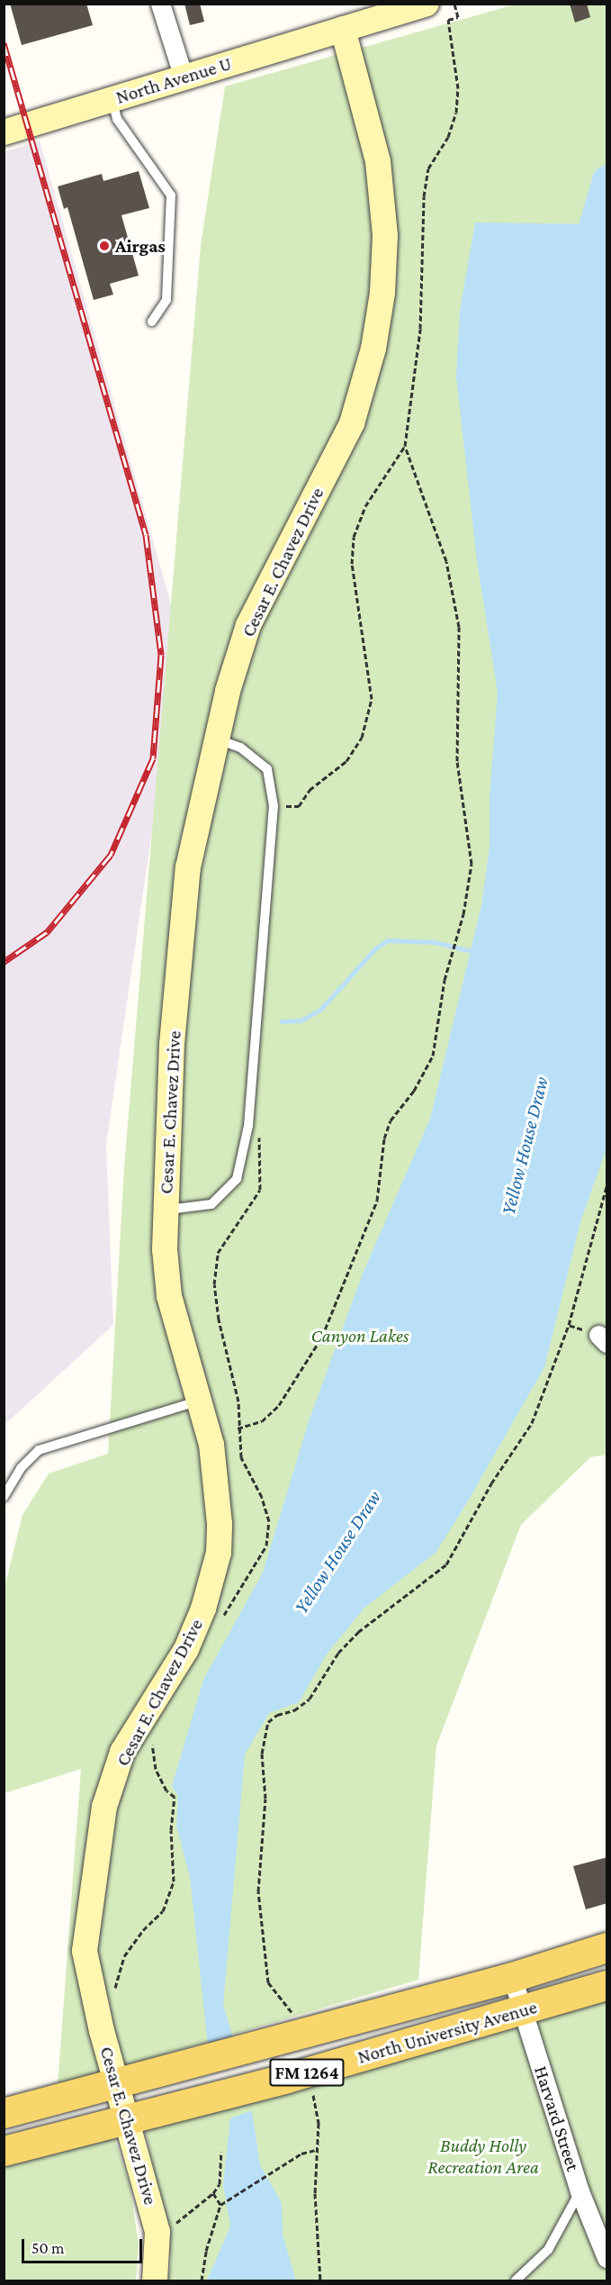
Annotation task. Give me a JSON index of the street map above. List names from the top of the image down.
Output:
{
  "streets": {
    "main road": ["North University Avenue", "FM 1264"],
    "street": ["North Avenue U", "Cesar E. Chavez Drive", "Harvard Street"]
  },
  "crossings": [
    ["North Avenue U", "Cesar E. Chavez Drive"],
    ["Cesar E. Chavez Drive", "North University Avenue"],
    ["North University Avenue", "Harvard Street"]
  ],
  "water": ["Yellow House Draw"],
  "parks": ["Canyon Lakes", "Buddy Holly Recreation Area"],
  "places": ["Airgas"],
  "scale_bar": "50 m"
}
